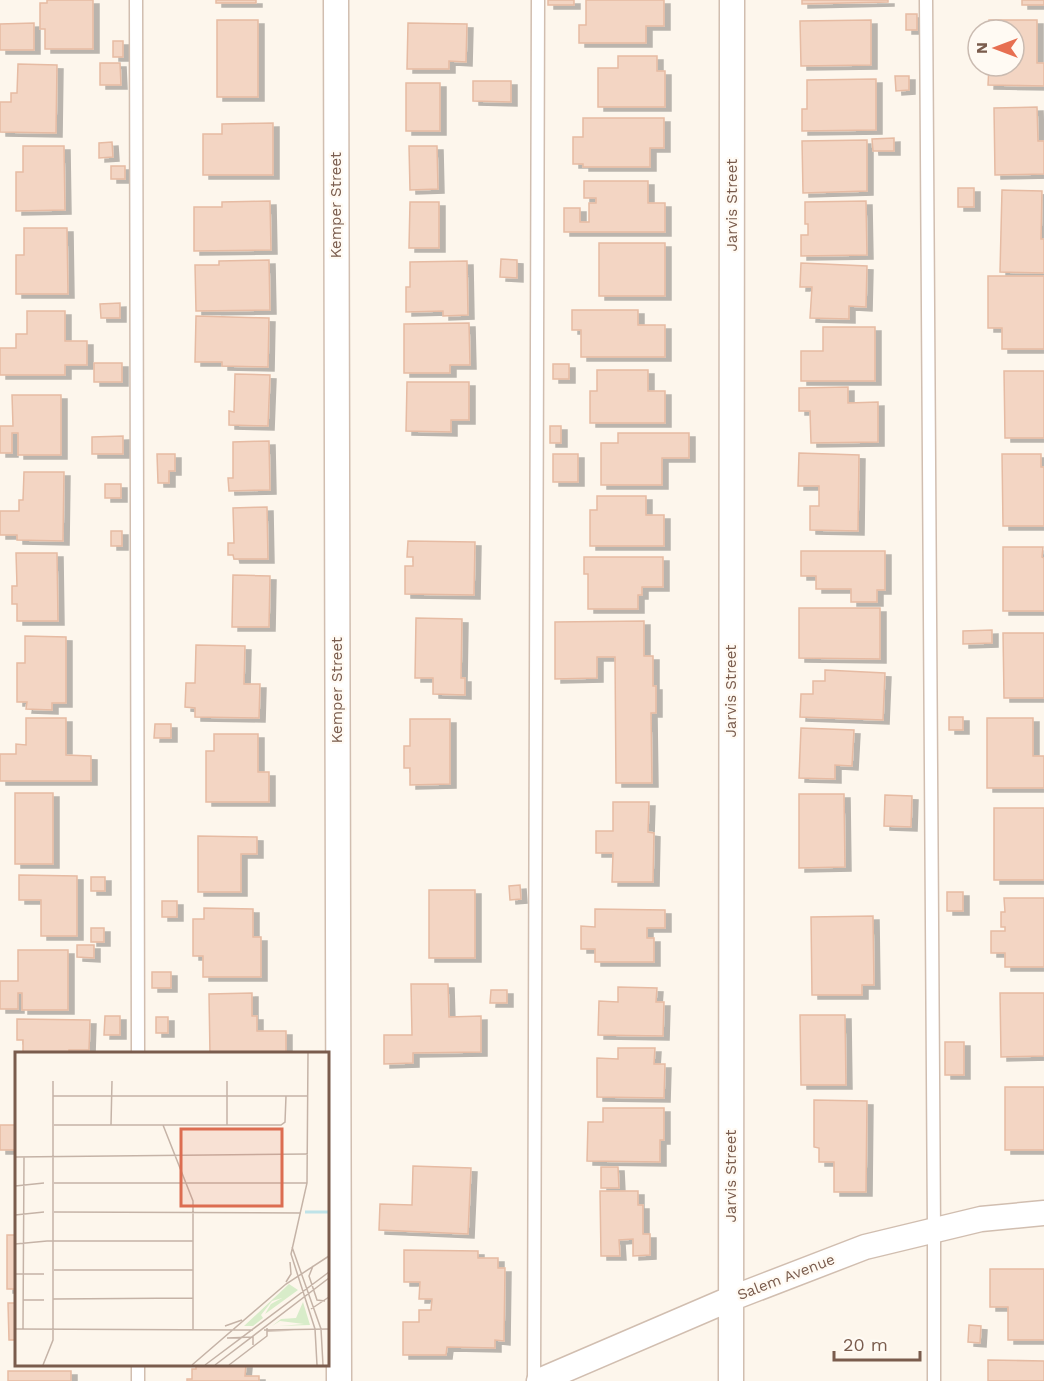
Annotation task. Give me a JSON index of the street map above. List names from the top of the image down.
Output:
{
  "streets": {
    "street": ["Kemper Street", "Jarvis Street", "Salem Avenue"]
  },
  "crossings": [
    ["Jarvis Street", "Salem Avenue"]
  ],
  "scale_bar": "20 m",
  "north": "left"
}
